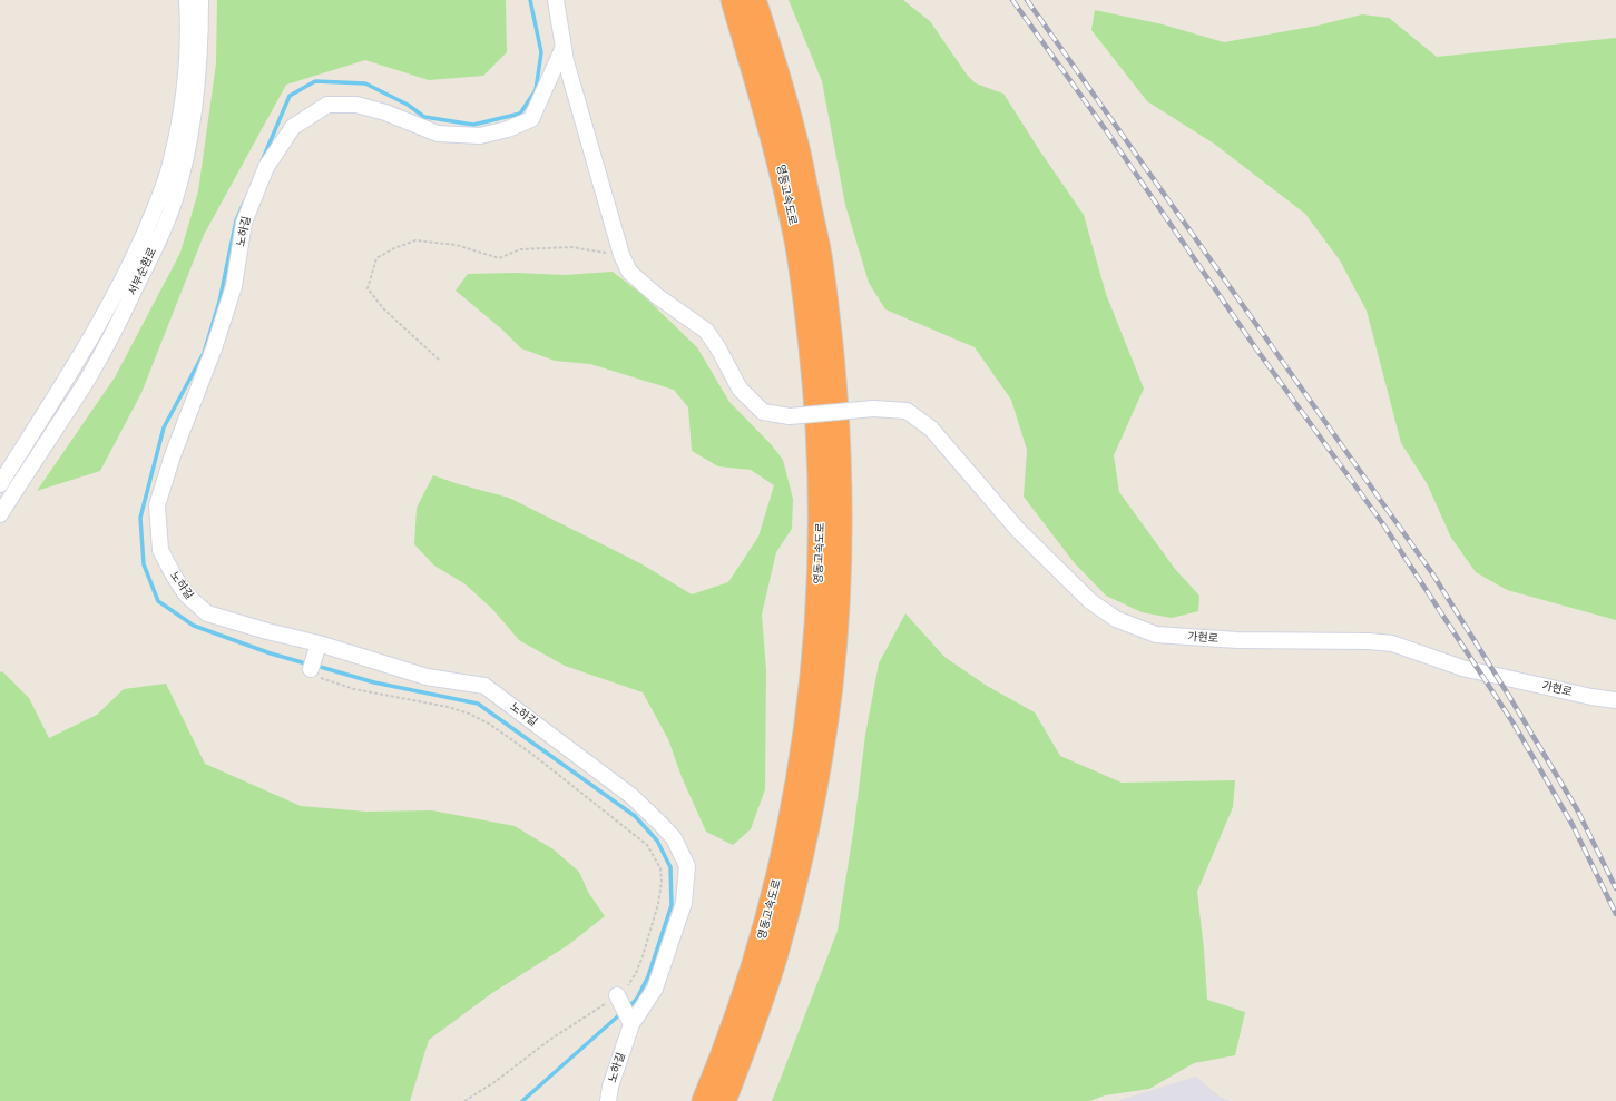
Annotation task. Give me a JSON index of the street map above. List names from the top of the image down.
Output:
{
  "streets": {
    "highway": ["영동고속도로"],
    "street": ["노하길", "서부순환로", "가현로"]
  },
  "crossings": [
    ["노하길", "가현로"]
  ]
}
